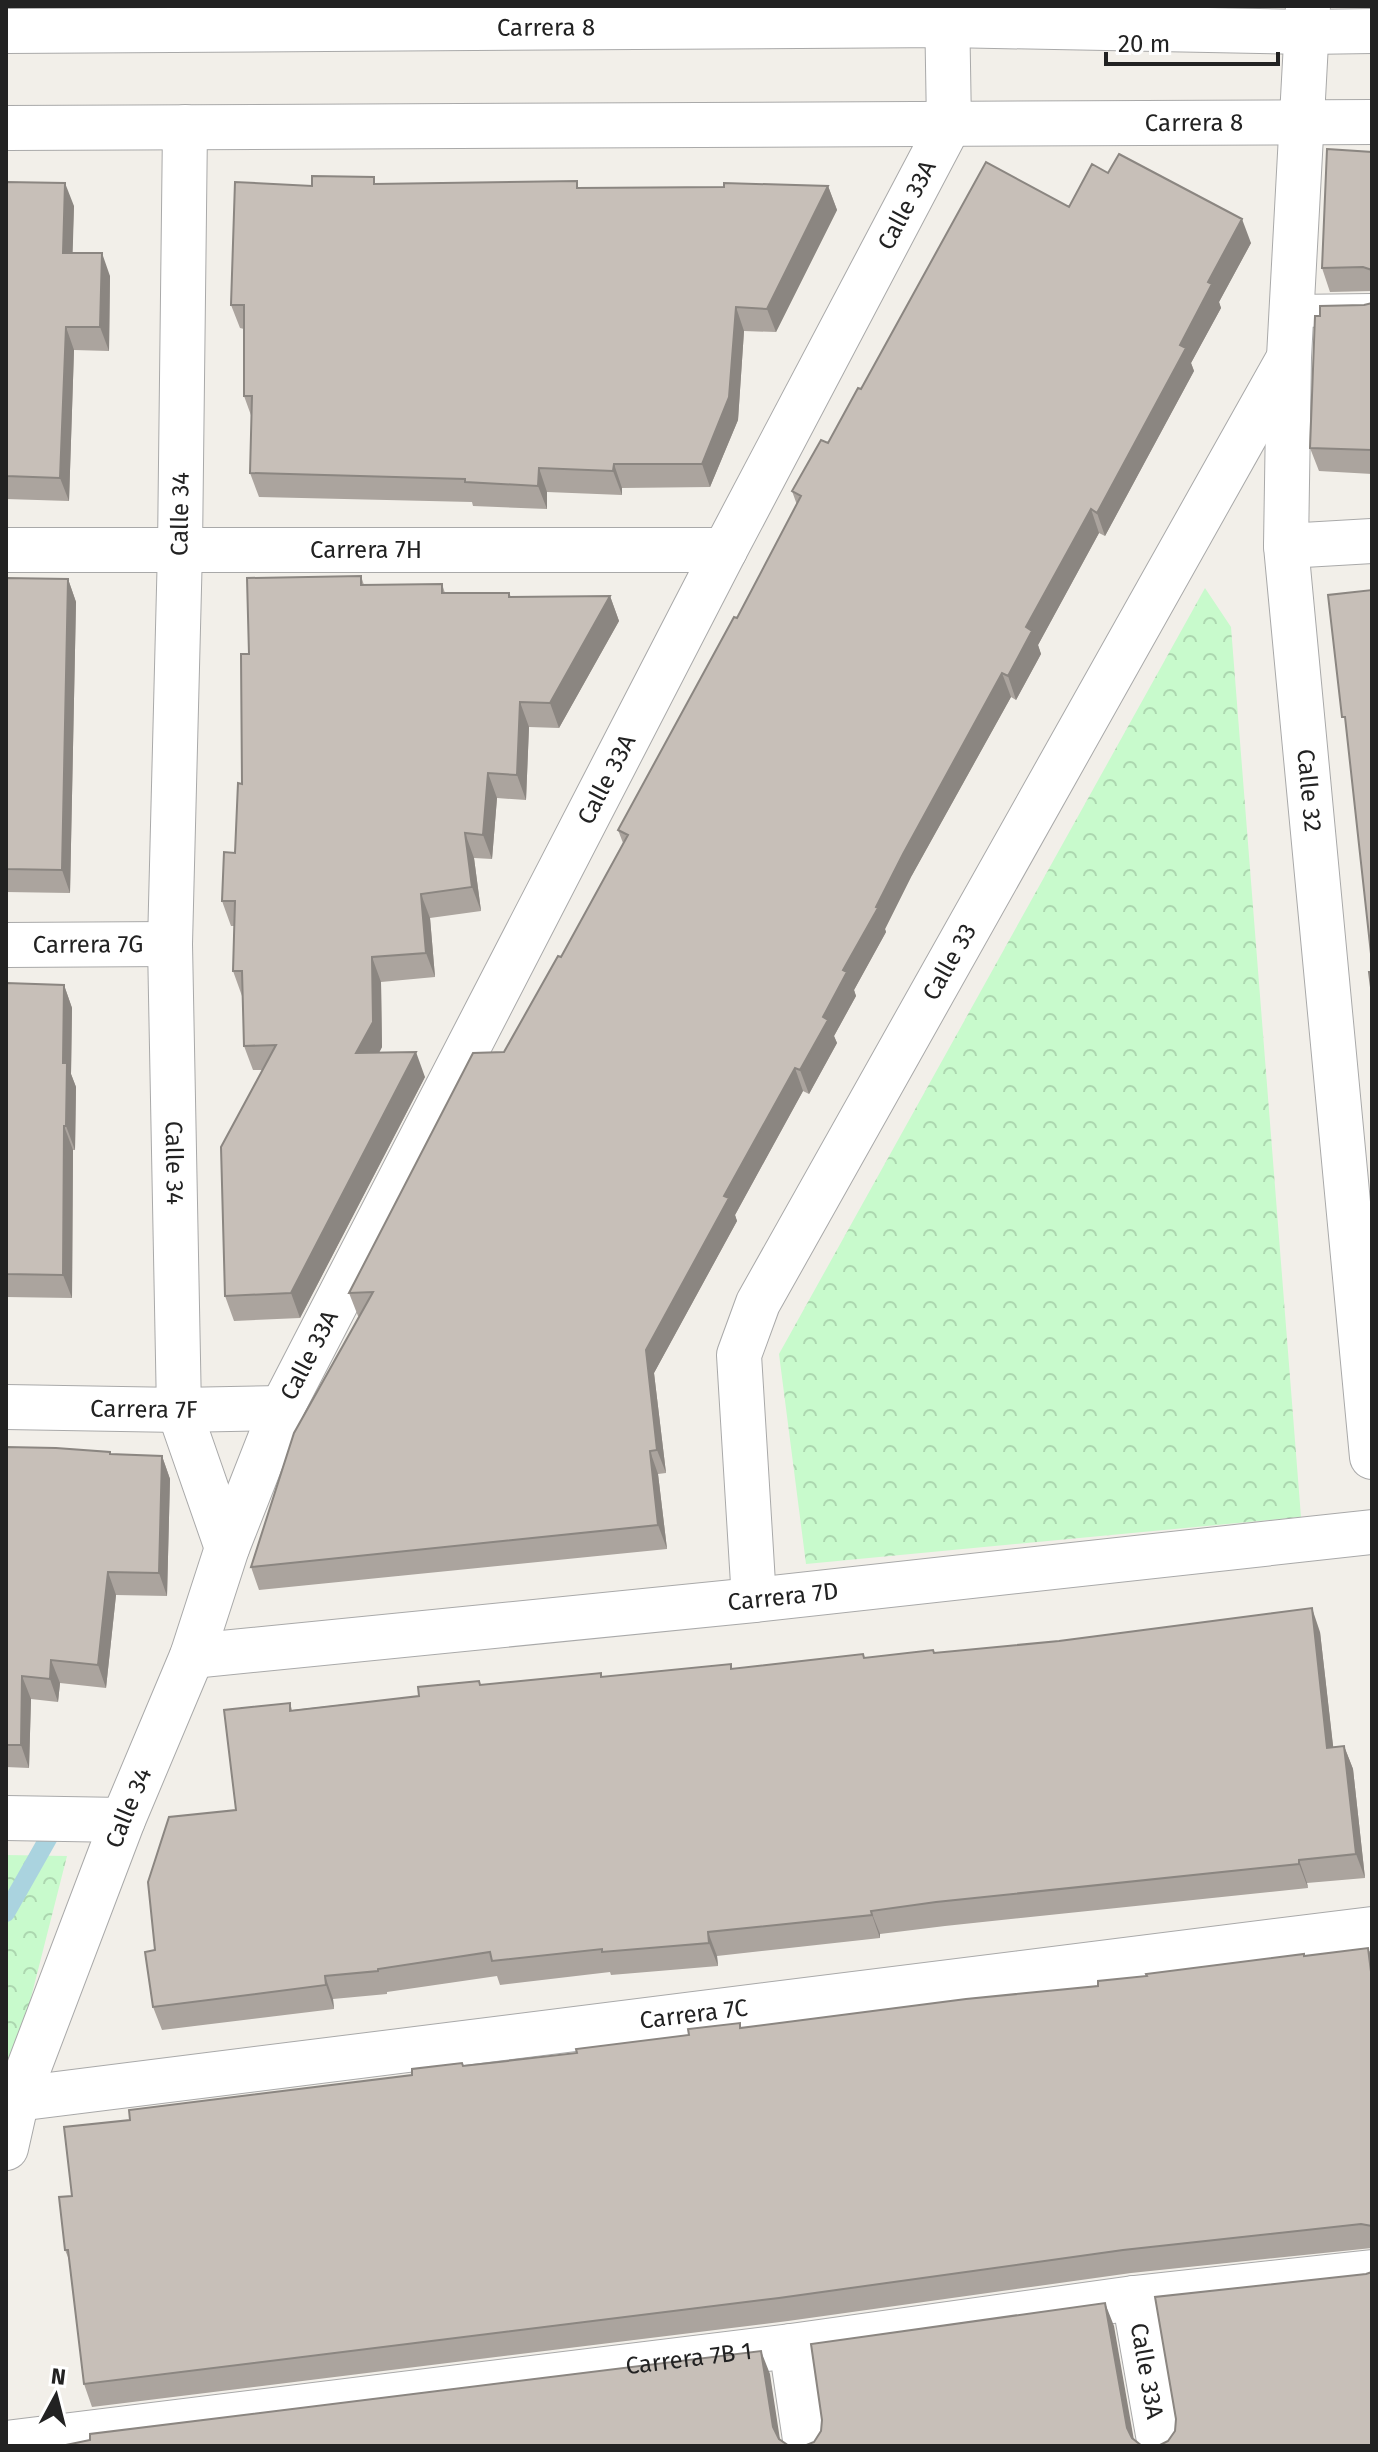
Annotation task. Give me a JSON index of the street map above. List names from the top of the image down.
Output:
{
  "streets": {
    "street": [
      "Carrera 8",
      "Calle 33A",
      "Calle 34",
      "Carrera 7H",
      "Calle 32",
      "Carrera 7G",
      "Calle 33",
      "Carrera 7F",
      "Carrera 7D",
      "Carrera 7C",
      "Carrera 7B 1"
    ]
  },
  "crossings": [
    ["Carrera 8", "Calle 33A"],
    ["Carrera 8", "Calle 34"],
    ["Carrera 8", "Calle 32"],
    ["Calle 33A", "Calle 34"],
    ["Calle 33A", "Carrera 7H"],
    ["Calle 33A", "Carrera 7F"],
    ["Calle 33A", "Carrera 7B 1"],
    ["Calle 34", "Carrera 7H"],
    ["Calle 34", "Carrera 7G"],
    ["Calle 34", "Carrera 7F"],
    ["Calle 34", "Carrera 7D"],
    ["Calle 34", "Carrera 7C"],
    ["Calle 32", "Calle 33"],
    ["Calle 33", "Carrera 7D"]
  ],
  "scale_bar": "20 m",
  "north": "top"
}
